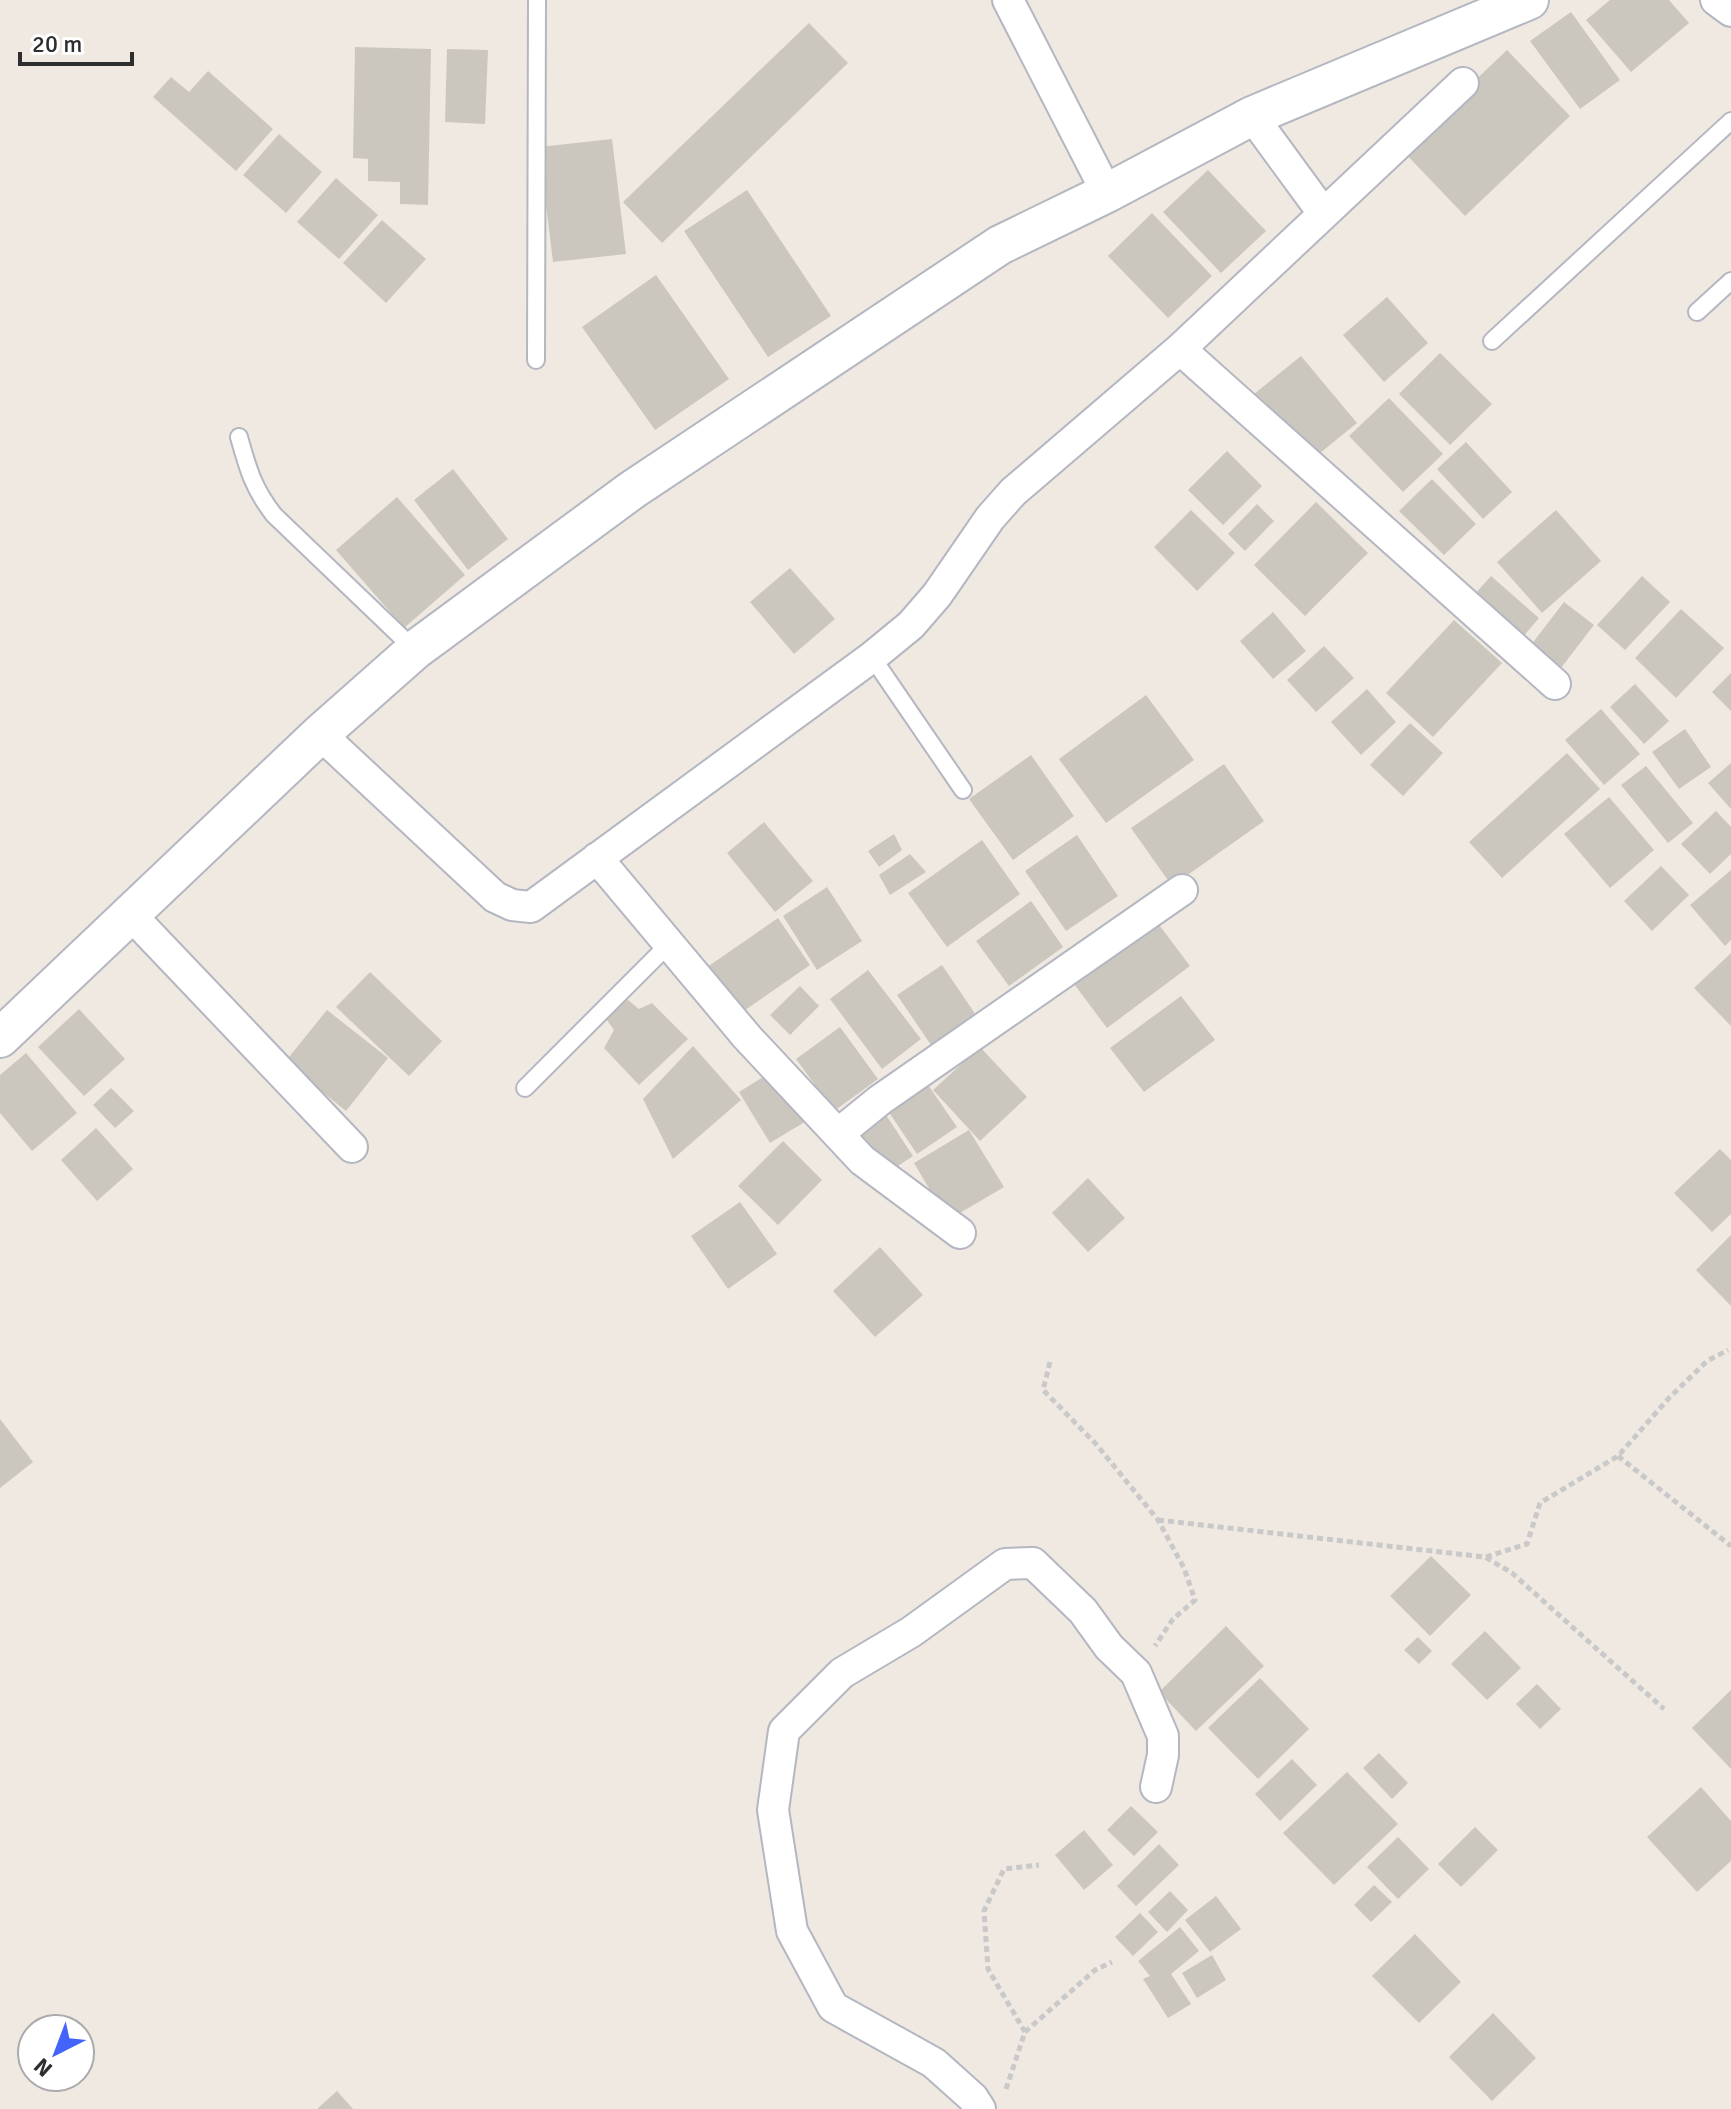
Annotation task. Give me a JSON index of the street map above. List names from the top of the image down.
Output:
{
  "scale_bar": "20 m",
  "north": "bottom left"
}
